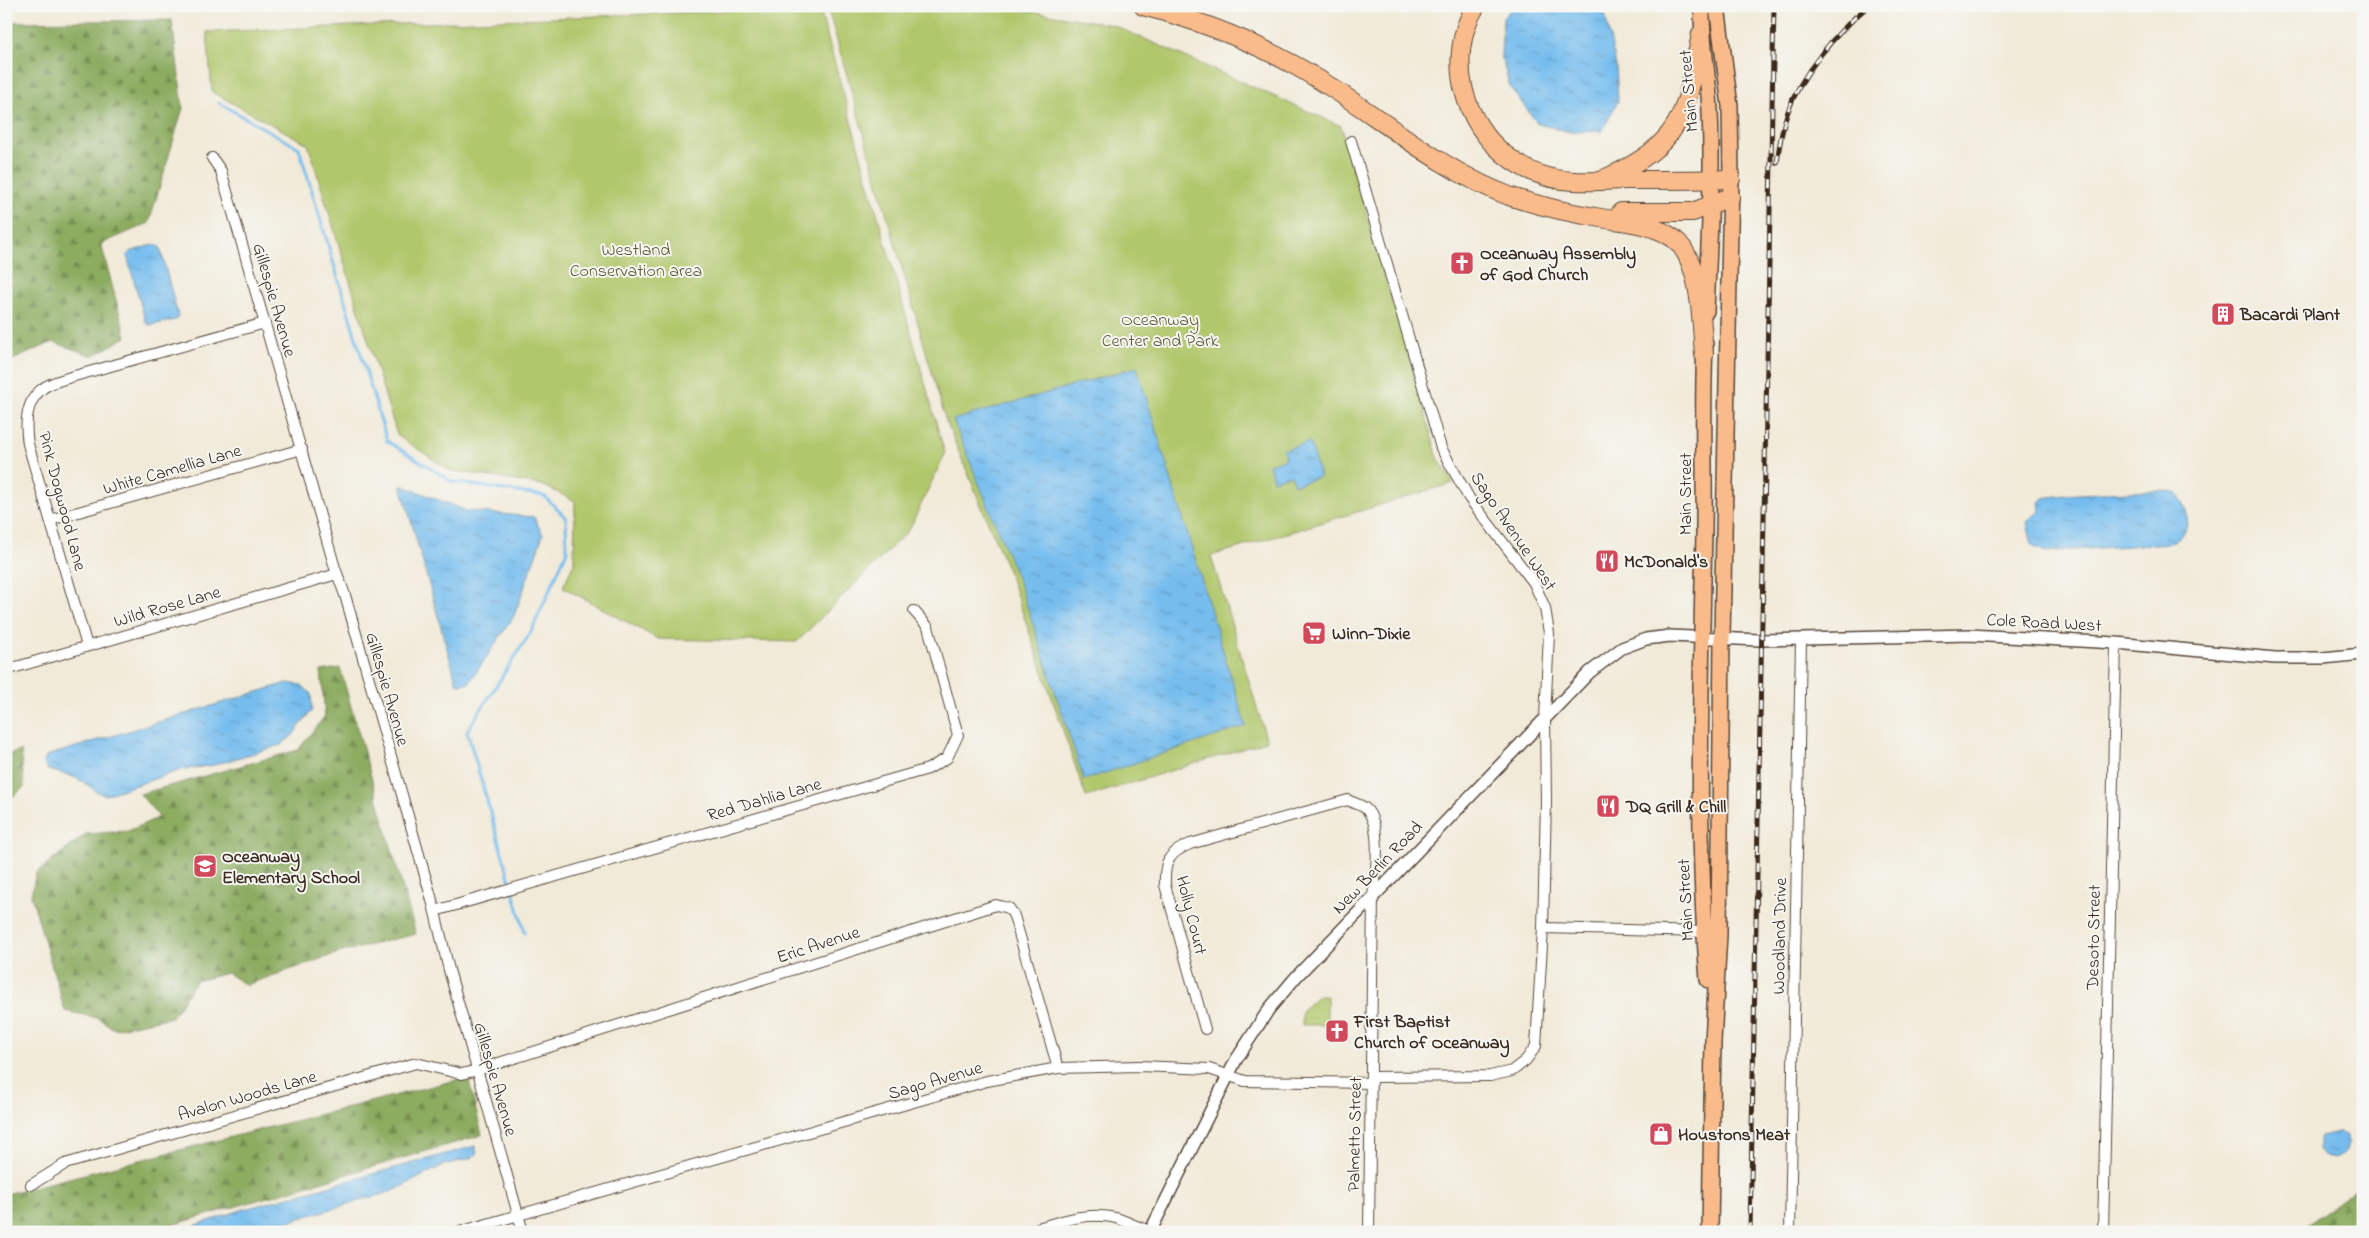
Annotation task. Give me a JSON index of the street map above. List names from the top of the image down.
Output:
{
  "streets": {
    "main road": ["Main Street"],
    "street": [
      "Gillespie Avenue",
      "White Camellia Lane",
      "Pink Dogwood Lane",
      "Sago Avenue West",
      "Wild Rose Lane",
      "Cole Road West",
      "Red Dahlia Lane",
      "New Berlin Road",
      "Holly Court",
      "Woodland Drive",
      "Desoto Street",
      "Eric Avenue",
      "Sago Avenue",
      "Avalon Woods Lane",
      "Palmetto Street"
    ]
  },
  "crossings": [
    ["Main Street", "Cole Road West"],
    ["Main Street", "New Berlin Road"],
    ["Gillespie Avenue", "White Camellia Lane"],
    ["Gillespie Avenue", "Pink Dogwood Lane"],
    ["Gillespie Avenue", "Wild Rose Lane"],
    ["Gillespie Avenue", "Red Dahlia Lane"],
    ["Gillespie Avenue", "Eric Avenue"],
    ["Gillespie Avenue", "Sago Avenue"],
    ["Gillespie Avenue", "Avalon Woods Lane"],
    ["White Camellia Lane", "Pink Dogwood Lane"],
    ["Pink Dogwood Lane", "Wild Rose Lane"],
    ["Sago Avenue West", "New Berlin Road"],
    ["Sago Avenue West", "Sago Avenue"],
    ["Cole Road West", "New Berlin Road"],
    ["Cole Road West", "Woodland Drive"],
    ["Cole Road West", "Desoto Street"],
    ["New Berlin Road", "Sago Avenue"],
    ["New Berlin Road", "Palmetto Street"],
    ["Holly Court", "Palmetto Street"],
    ["Eric Avenue", "Sago Avenue"],
    ["Eric Avenue", "Avalon Woods Lane"],
    ["Sago Avenue", "Palmetto Street"]
  ],
  "parks": ["Westland Conservation area", "Oceanway Center and Park"],
  "places": {
    "church": ["Oceanway Assembly of God Church", "First Baptist Church of Oceanway"],
    "building": ["Bacardi Plant"],
    "restaurant": ["McDonald's", "DQ Grill & Chill"],
    "supermarket": ["Winn-Dixie"],
    "school or university": ["Oceanway Elementary School"],
    "shop": ["Houstons Meat"]
  }
}
